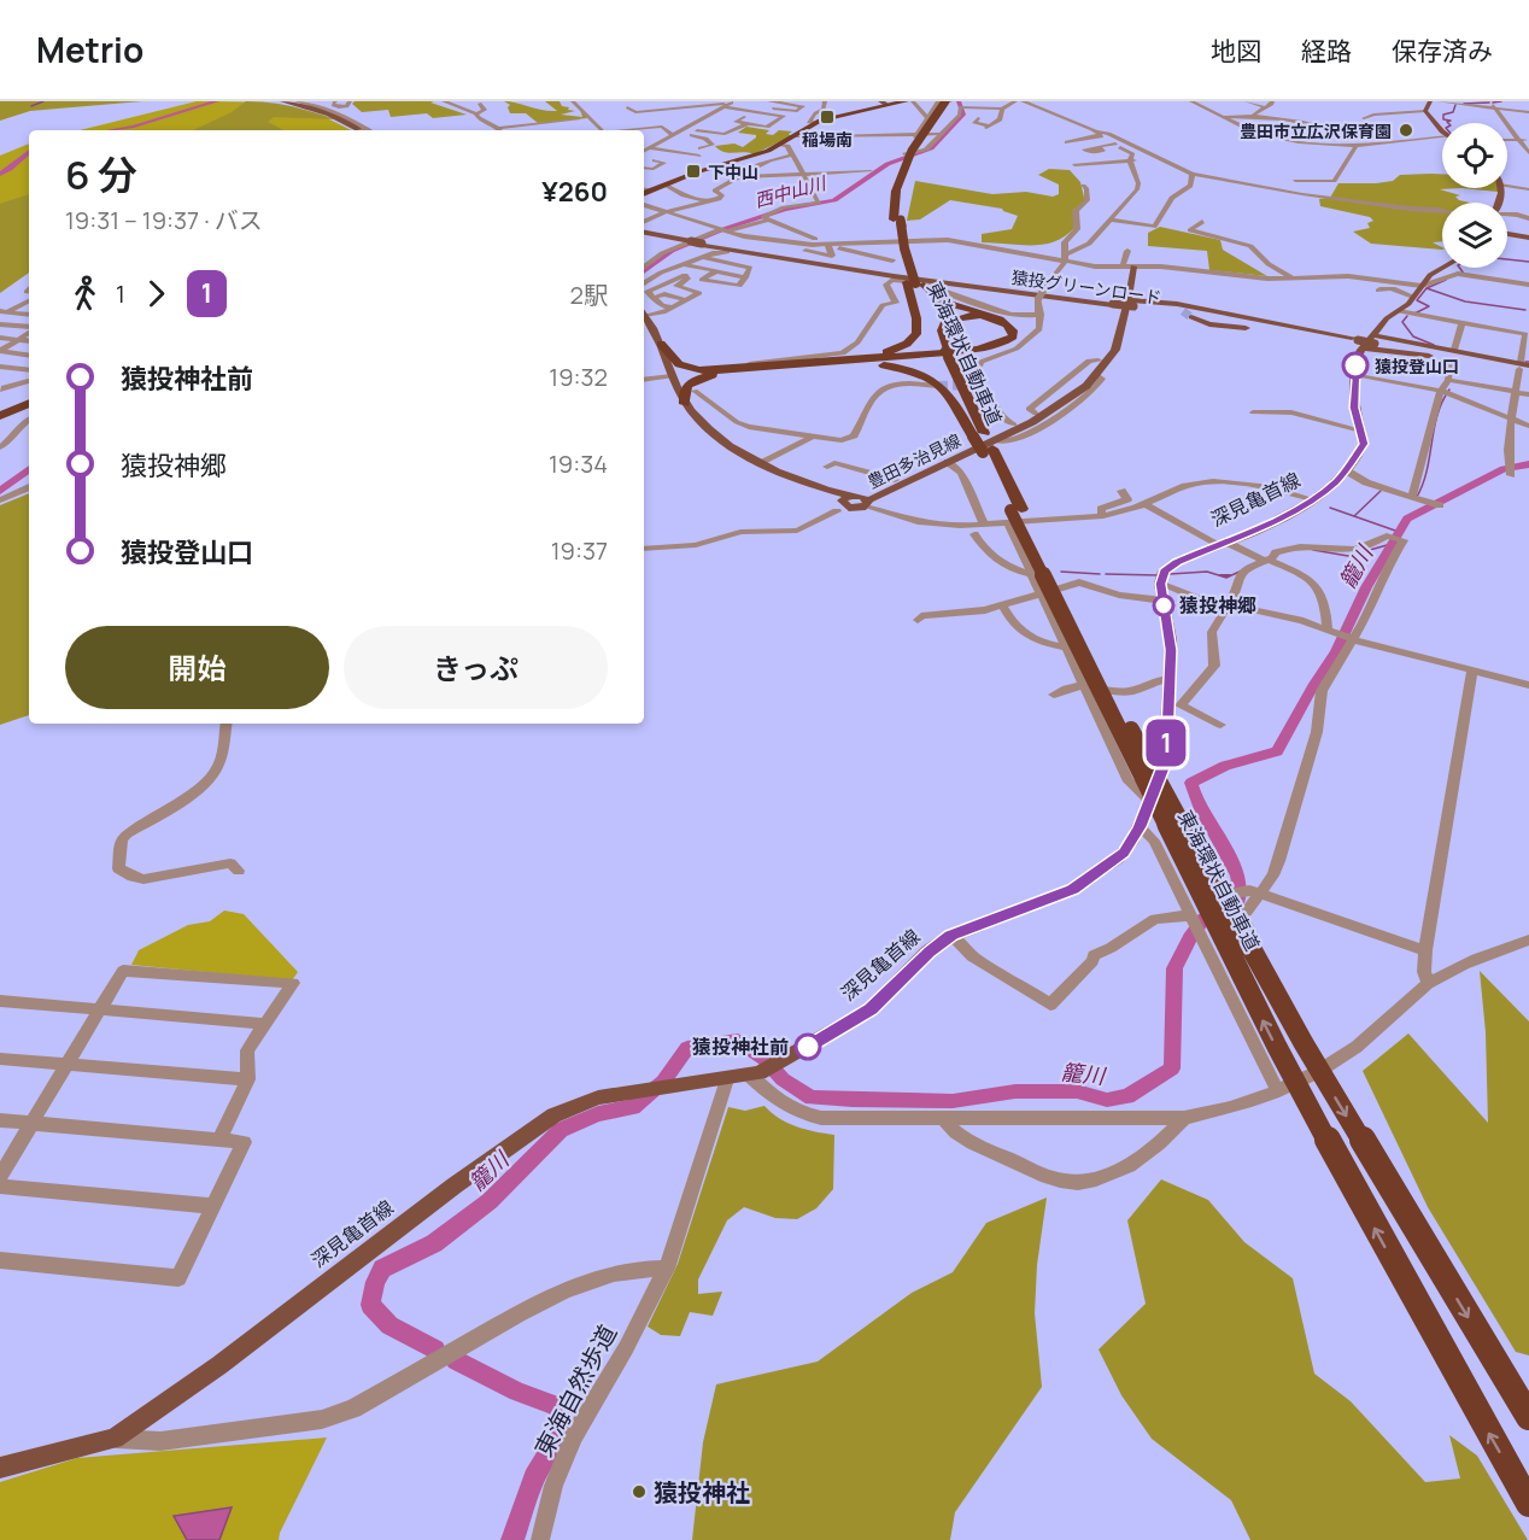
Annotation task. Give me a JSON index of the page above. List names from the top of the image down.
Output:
{
  "streets": {
    "highway": ["東海環状自動車道"],
    "main road": ["猿投グリーンロード", "豊田多治見線", "深見亀首線"],
    "street": ["東海自然歩道"]
  },
  "crossings": [
    ["猿投グリーンロード", "豊田多治見線"],
    ["猿投グリーンロード", "深見亀首線"],
    ["東海環状自動車道", "豊田多治見線"],
    ["深見亀首線", "東海自然歩道"]
  ],
  "water": ["西中山川", "籠川"],
  "places": {
    "transit": ["稲場南", "下中山"],
    "other": [
      "豊田市立広沢保育園",
      "猿投登山口",
      "猿投神郷",
      "猿投神社前",
      "猿投神社"
    ]
  },
  "lines": ["bus line 1"],
  "page": {
    "header": "Metrio",
    "nav": ["地図", "経路", "保存済み"],
    "on_map": "1",
    "heading": ["6 分", "19:31 – 19:37 · バス", "¥260"],
    "legs": ["1", "1", "2駅"],
    "list": [
      {
        "name": "猿投神社前",
        "value": "19:32"
      },
      {
        "name": "猿投神郷",
        "value": "19:34"
      },
      {
        "name": "猿投登山口",
        "value": "19:37"
      }
    ],
    "buttons": ["開始", "きっぷ"]
  }
}
